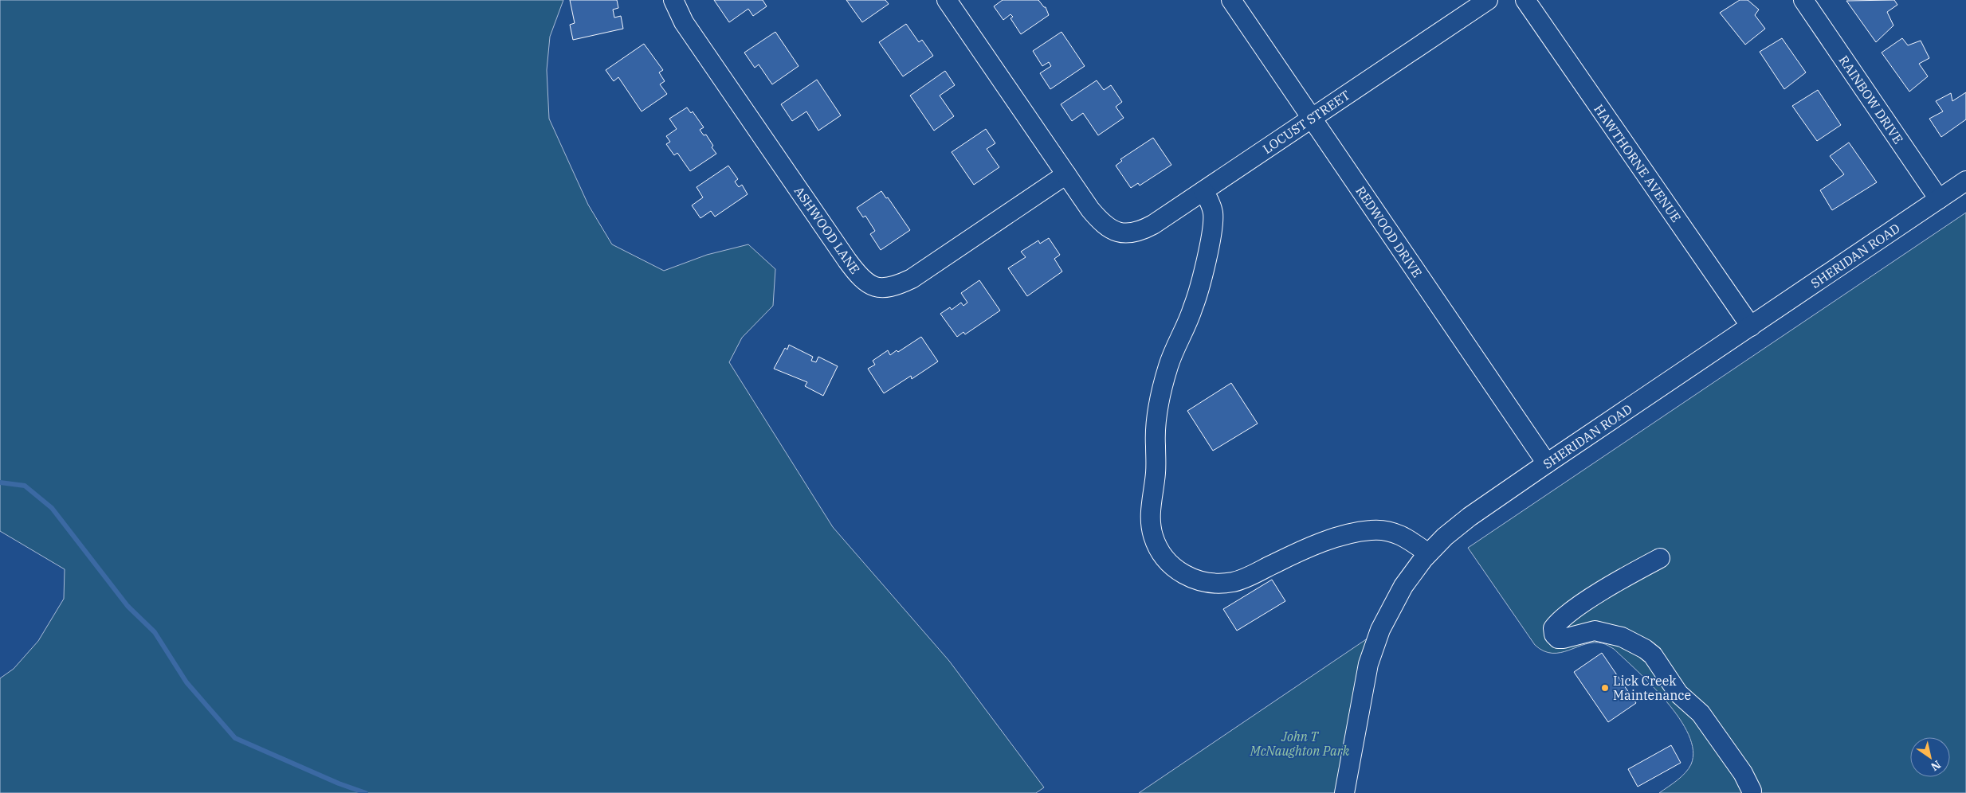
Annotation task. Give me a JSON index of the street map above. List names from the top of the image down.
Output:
{
  "streets": {
    "street": [
      "RAINBOW DRIVE",
      "LOCUST STREET",
      "HAWTHORNE AVENUE",
      "ASHWOOD LANE",
      "REDWOOD DRIVE",
      "SHERIDAN ROAD"
    ]
  },
  "crossings": [
    ["RAINBOW DRIVE", "SHERIDAN ROAD"],
    ["LOCUST STREET", "ASHWOOD LANE"],
    ["LOCUST STREET", "REDWOOD DRIVE"],
    ["HAWTHORNE AVENUE", "SHERIDAN ROAD"],
    ["REDWOOD DRIVE", "SHERIDAN ROAD"]
  ],
  "parks": ["John T McNaughton Park"],
  "places": ["Lick Creek Maintenance"],
  "north": "bottom right"
}
